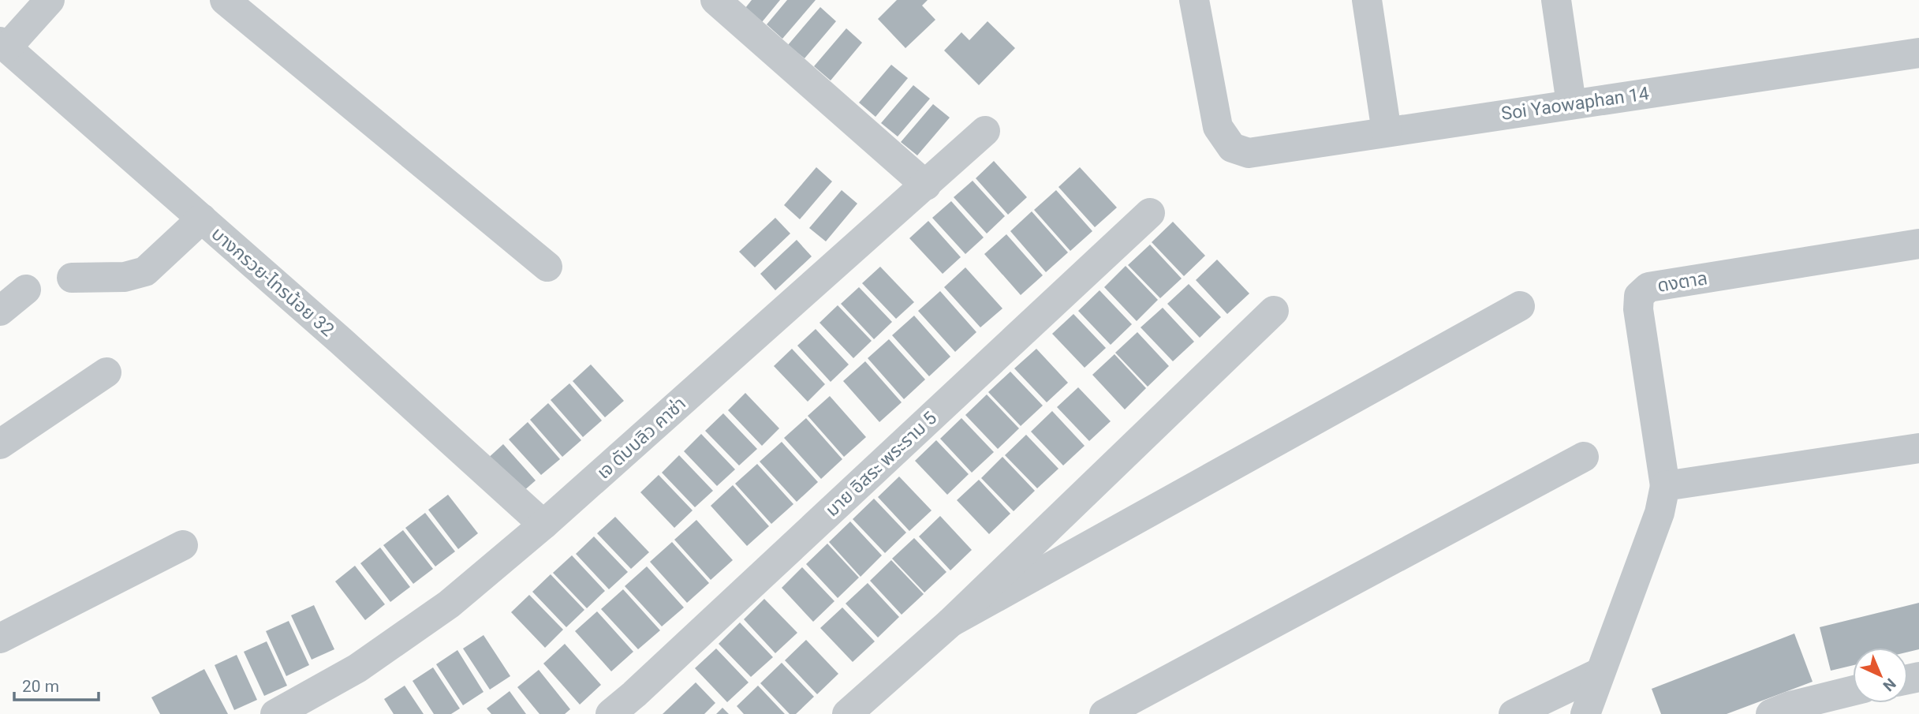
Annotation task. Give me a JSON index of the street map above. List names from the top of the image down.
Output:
{
  "streets": {
    "street": [
      "Soi Yaowaphan 14",
      "บางกรวย-ไทรน้อย 32",
      "ดงตาล",
      "เจ ดับบลิว คาซ่า",
      "มาย อิสระ พระราม 5"
    ]
  },
  "crossings": [
    ["บางกรวย-ไทรน้อย 32", "เจ ดับบลิว คาซ่า"]
  ],
  "scale_bar": "20 m",
  "north": "bottom right"
}
